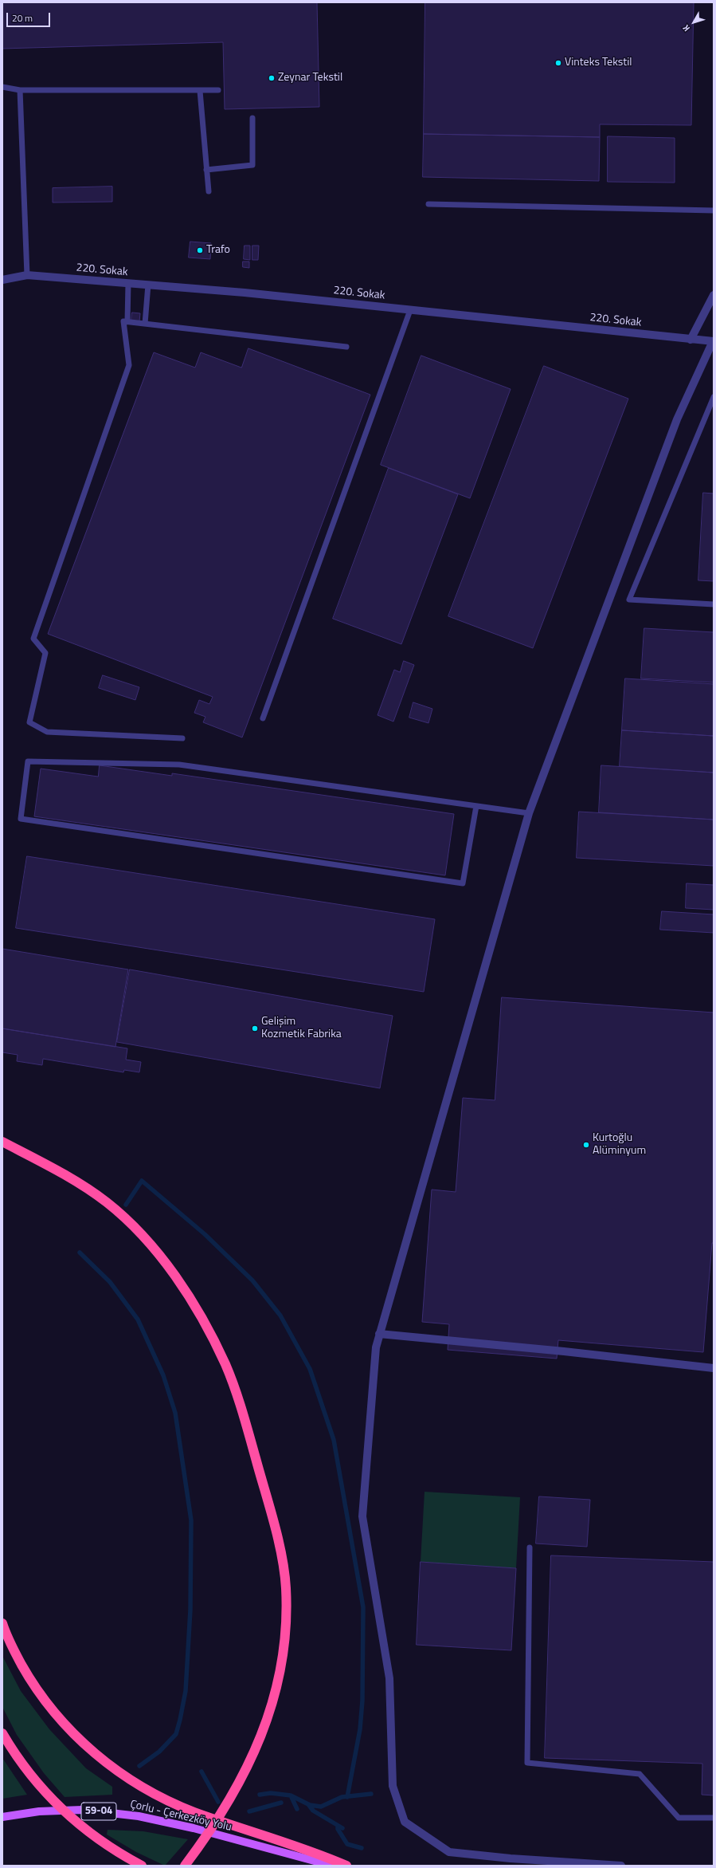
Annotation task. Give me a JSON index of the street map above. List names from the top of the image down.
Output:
{
  "streets": {
    "main road": ["59-04", "Çorlu - Çerkezköy Yolu"],
    "street": ["220. Sokak"]
  },
  "places": [
    "Vinteks Tekstil",
    "Zeynar Tekstil",
    "Trafo",
    "Gelişim Kozmetik Fabrika",
    "Kurtoğlu Alüminyum"
  ],
  "scale_bar": "20 m",
  "north": "bottom left"
}
